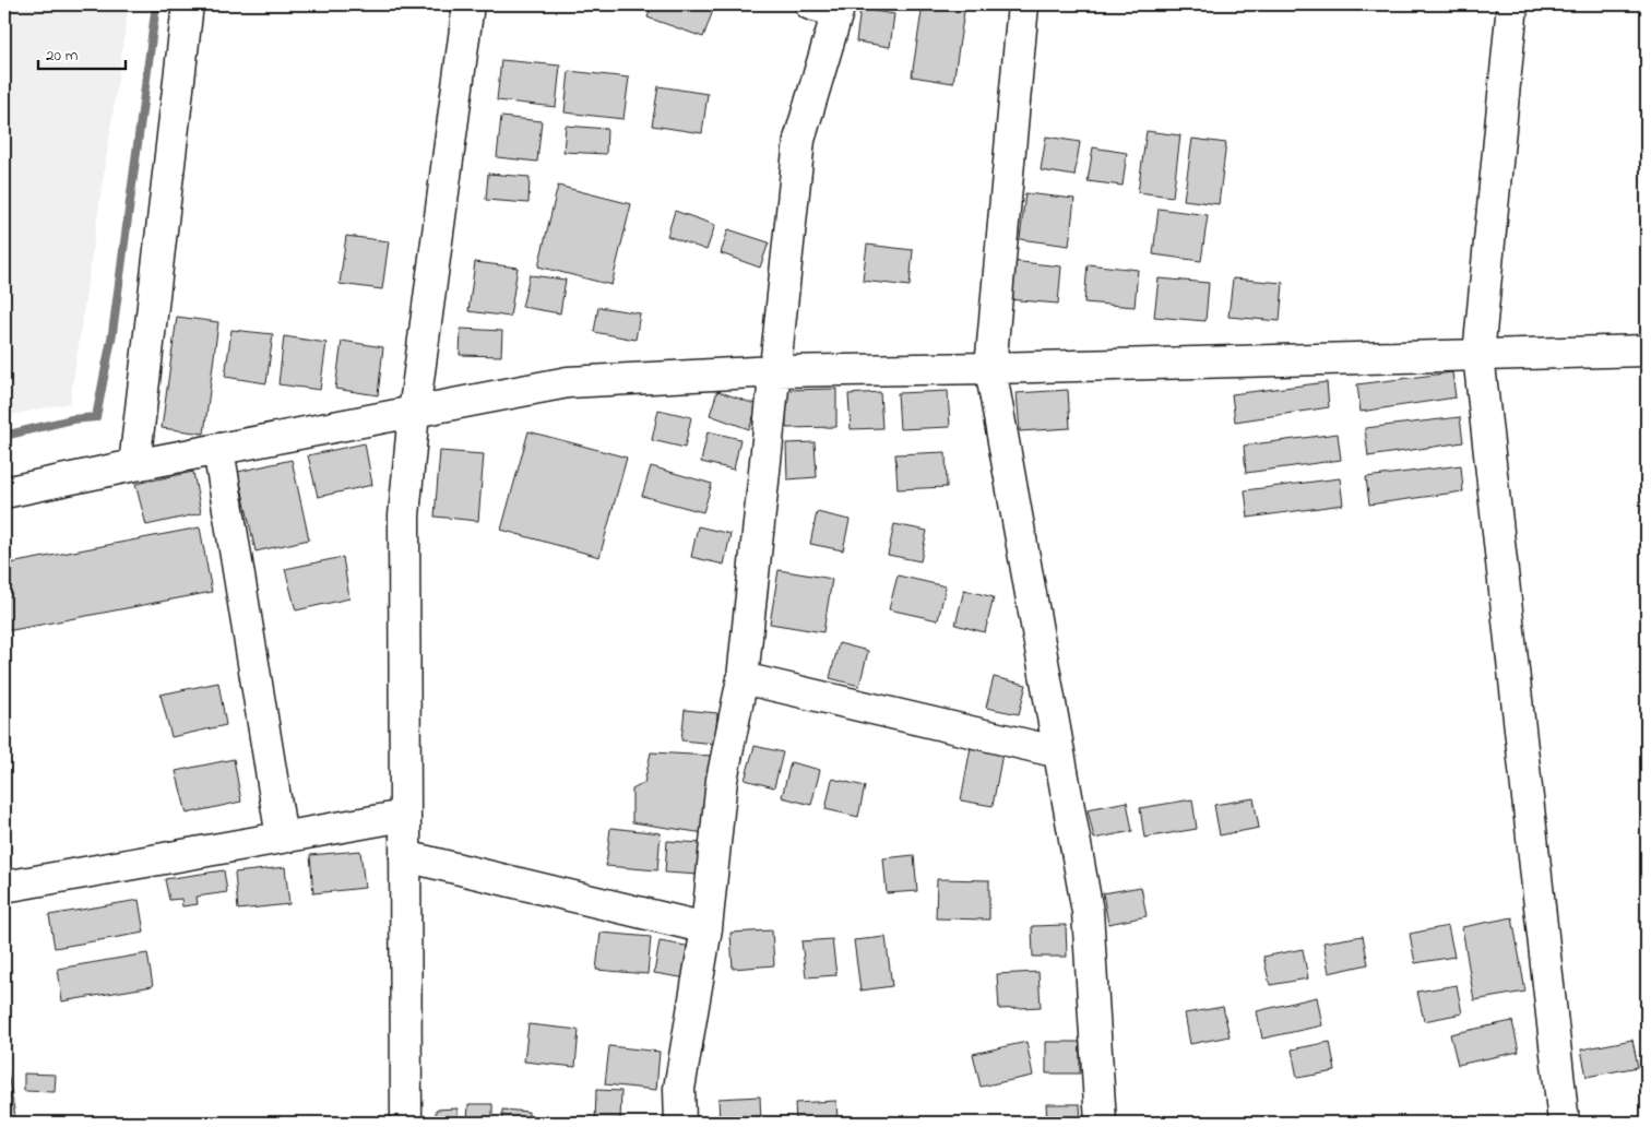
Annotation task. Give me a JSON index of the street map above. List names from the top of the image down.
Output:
{
  "scale_bar": "20 m"
}
